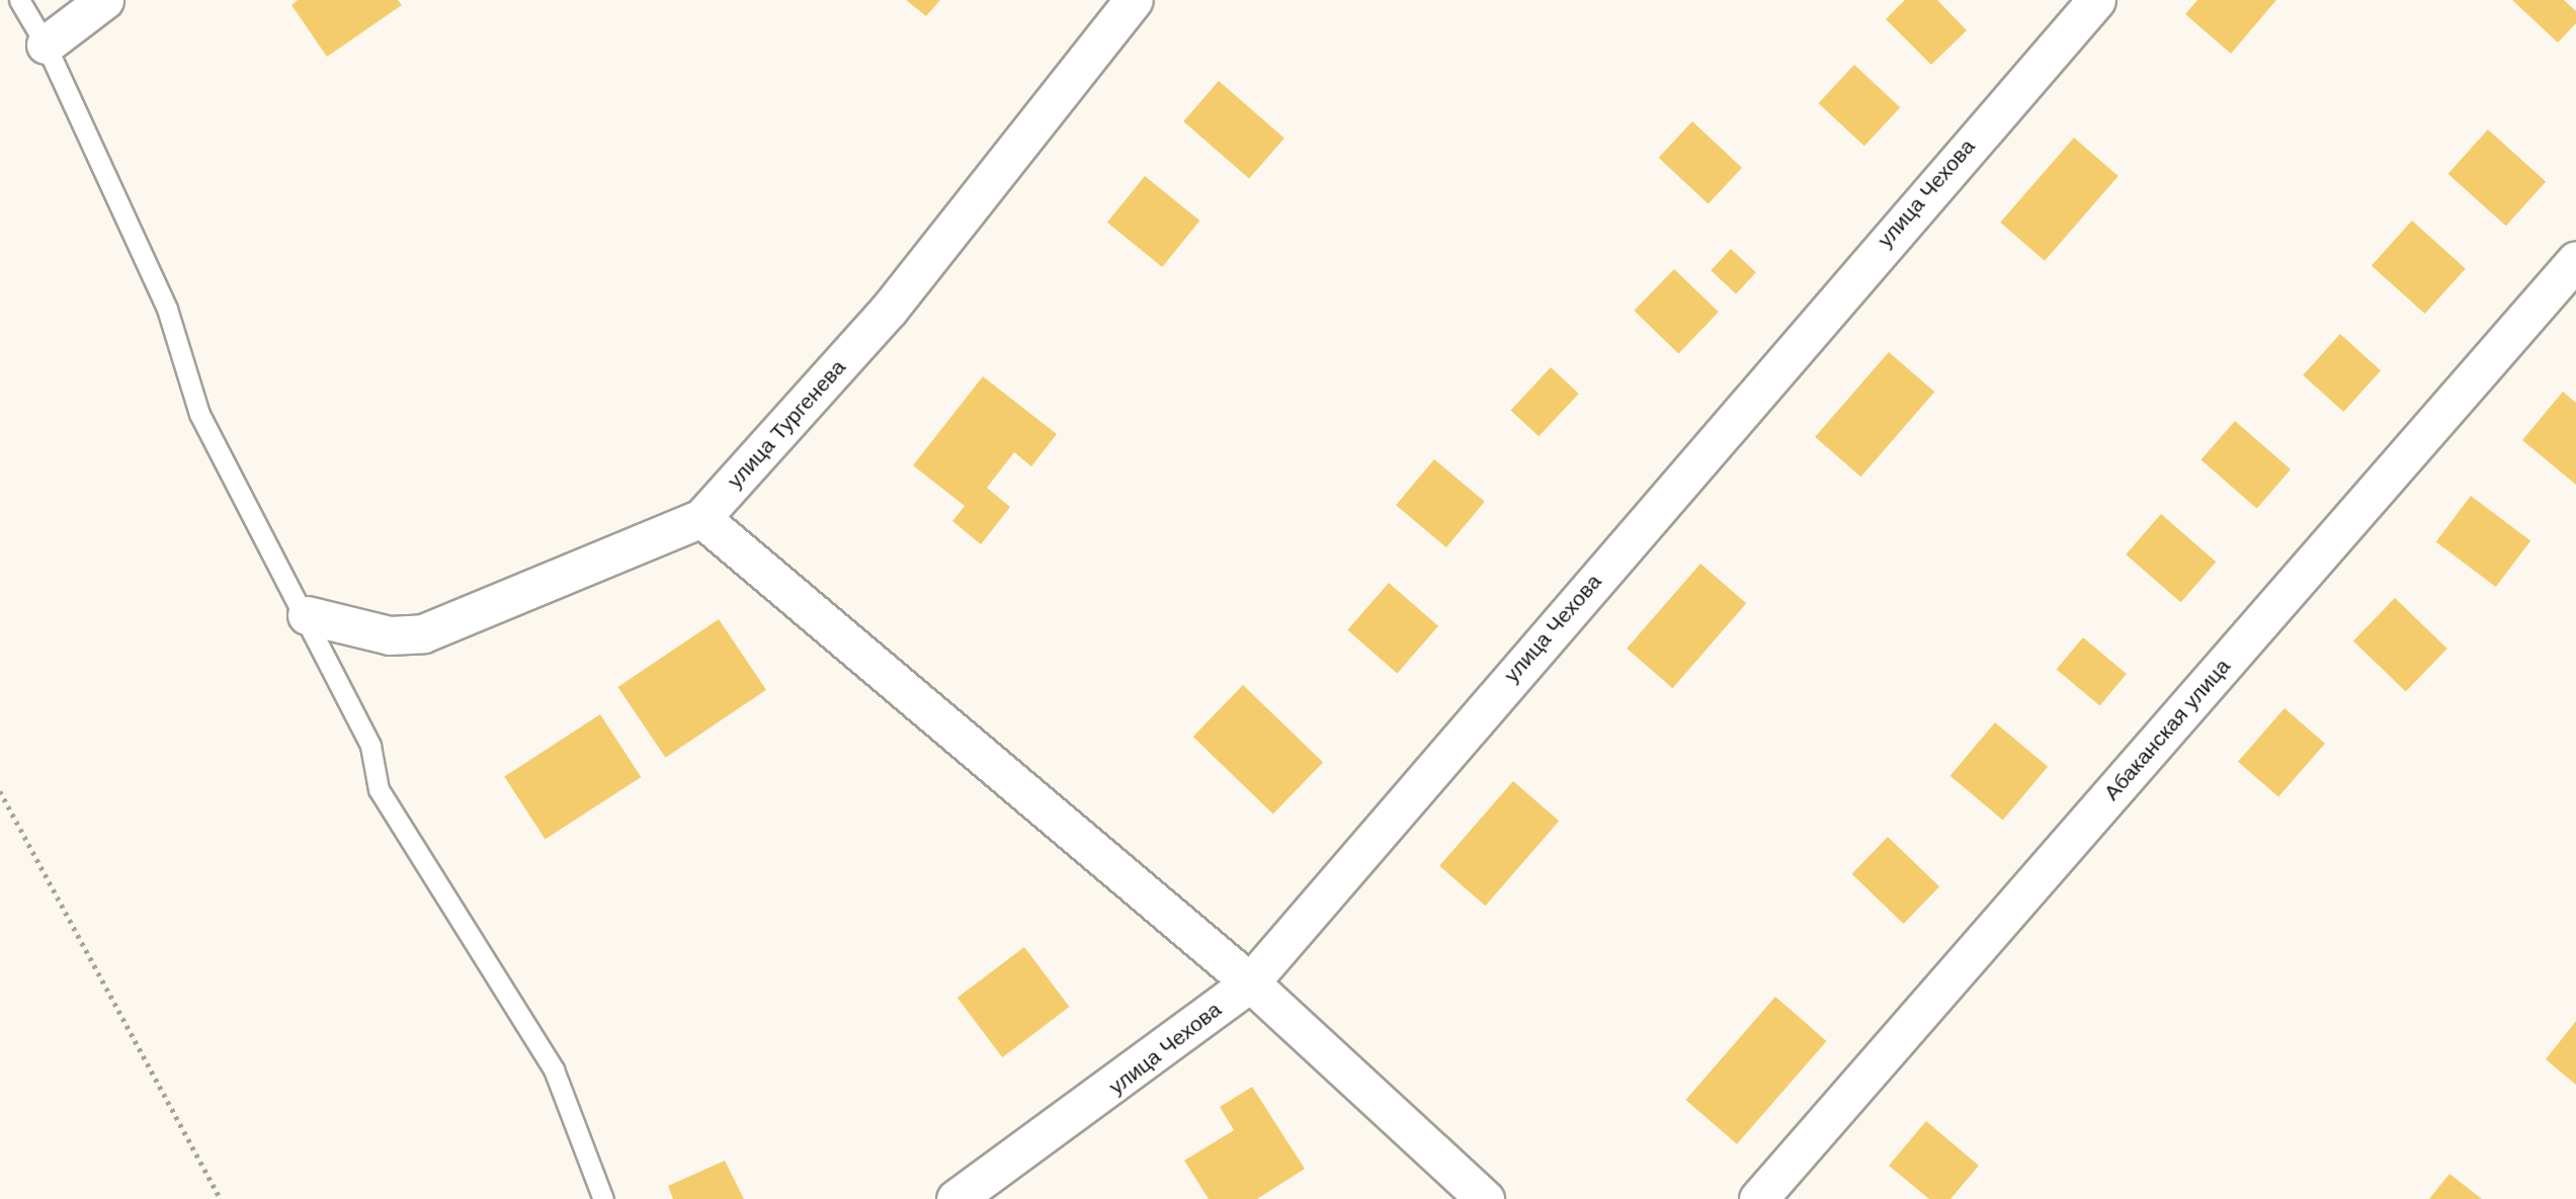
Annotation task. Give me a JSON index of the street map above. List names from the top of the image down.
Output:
{
  "streets": {
    "street": ["улица Чехова", "улица Тургенева", "Абаканская улица"]
  }
}
